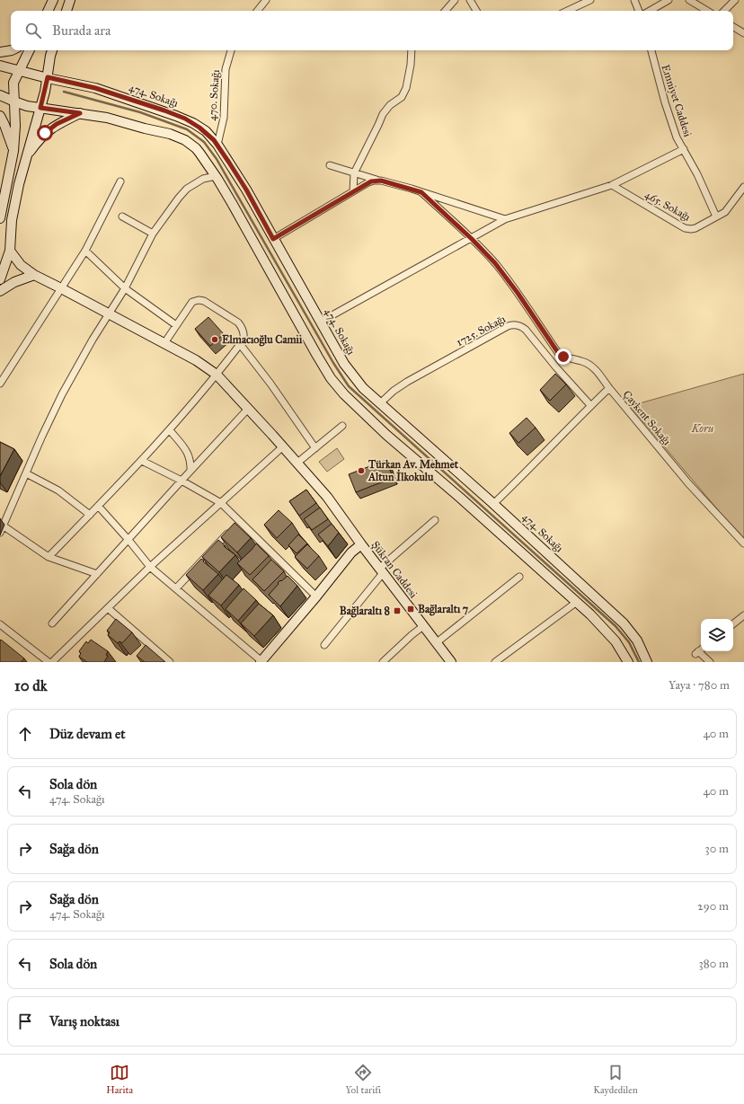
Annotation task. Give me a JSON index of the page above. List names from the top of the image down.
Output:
{
  "streets": {
    "street": [
      "474. Sokağı",
      "470. Sokağı",
      "Emniyet Caddesi",
      "465. Sokağı",
      "1725. Sokağı",
      "Çaykent Sokağı",
      "Şükran Caddesi"
    ]
  },
  "crossings": [
    ["474. Sokağı", "470. Sokağı"],
    ["474. Sokağı", "1725. Sokağı"],
    ["474. Sokağı", "Çaykent Sokağı"],
    ["Emniyet Caddesi", "465. Sokağı"],
    ["1725. Sokağı", "Çaykent Sokağı"]
  ],
  "parks": ["Koru"],
  "places": {
    "other": ["Elmacıoğlu Camii", "Türkan Av. Mehmet Altun İlkokulu"],
    "transit": ["Bağlaraltı 7", "Bağlaraltı 8"]
  },
  "page": {
    "search": "Burada ara",
    "heading": ["10 dk", "Yaya · 780 m"],
    "list": [
      ["Düz devam et", "40 m"],
      ["Sola dön", "474. Sokağı", "40 m"],
      ["Sağa dön", "30 m"],
      ["Sağa dön", "474. Sokağı", "290 m"],
      ["Sola dön", "380 m"],
      "Varış noktası"
    ],
    "nav": ["Harita", "Yol tarifi", "Kaydedilen"]
  }
}
